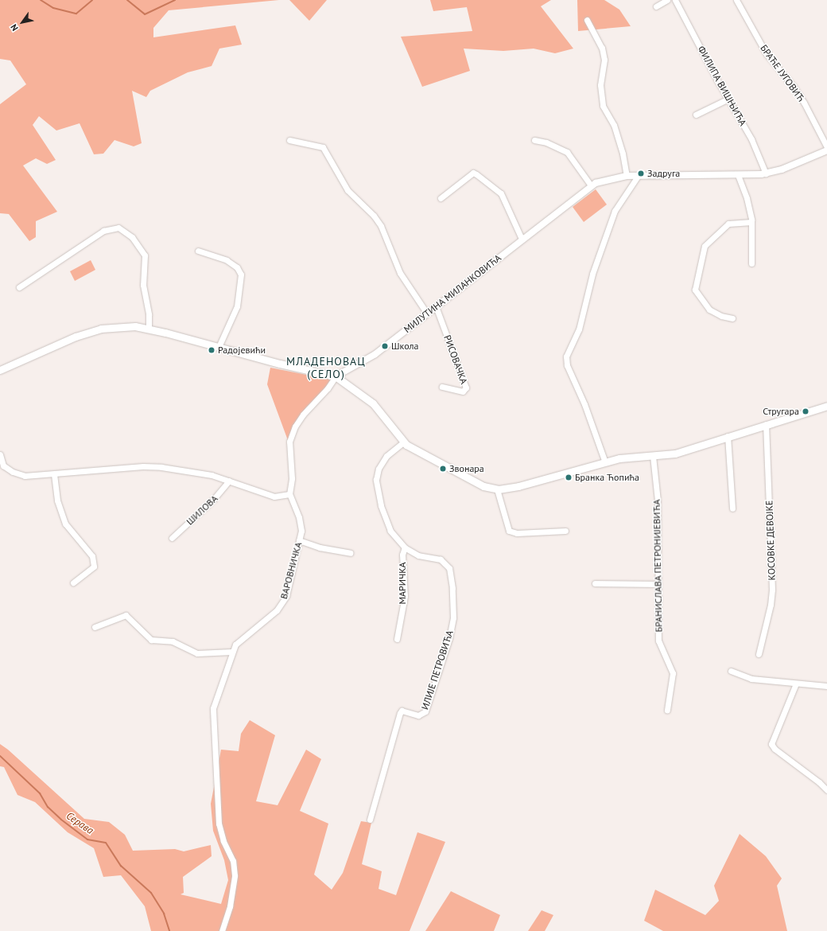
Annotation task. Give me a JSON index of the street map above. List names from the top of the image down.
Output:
{
  "streets": {
    "street": [
      "БРАЋЕ ЈУГОВИЋ",
      "ФИЛИПА ВИШЊИЋА",
      "МИЛУТИНА МИЛАНКОВИЋА",
      "РИСОВАЧКА",
      "ШИЛОВА",
      "КОСОВКЕ ДЕВОЈКЕ",
      "БРАНИСЛАВА ПЕТРОНИЈЕВИЋА",
      "ВАРОВНИЧКА",
      "МАРИЧКА",
      "ИЛИЈЕ ПЕТРОВИЋА"
    ]
  },
  "crossings": [
    ["ФИЛИПА ВИШЊИЋА", "МИЛУТИНА МИЛАНКОВИЋА"],
    ["МИЛУТИНА МИЛАНКОВИЋА", "РИСОВАЧКА"],
    ["МАРИЧКА", "ИЛИЈЕ ПЕТРОВИЋА"]
  ],
  "districts": ["МЛАДЕНОВАЦ (СЕЛО)"],
  "water": ["Серава"],
  "places": [
    "Задруга",
    "Школа",
    "Радојевићи",
    "Стругара",
    "Звонара",
    "Бранка Ћопића"
  ],
  "north": "bottom left"
}
